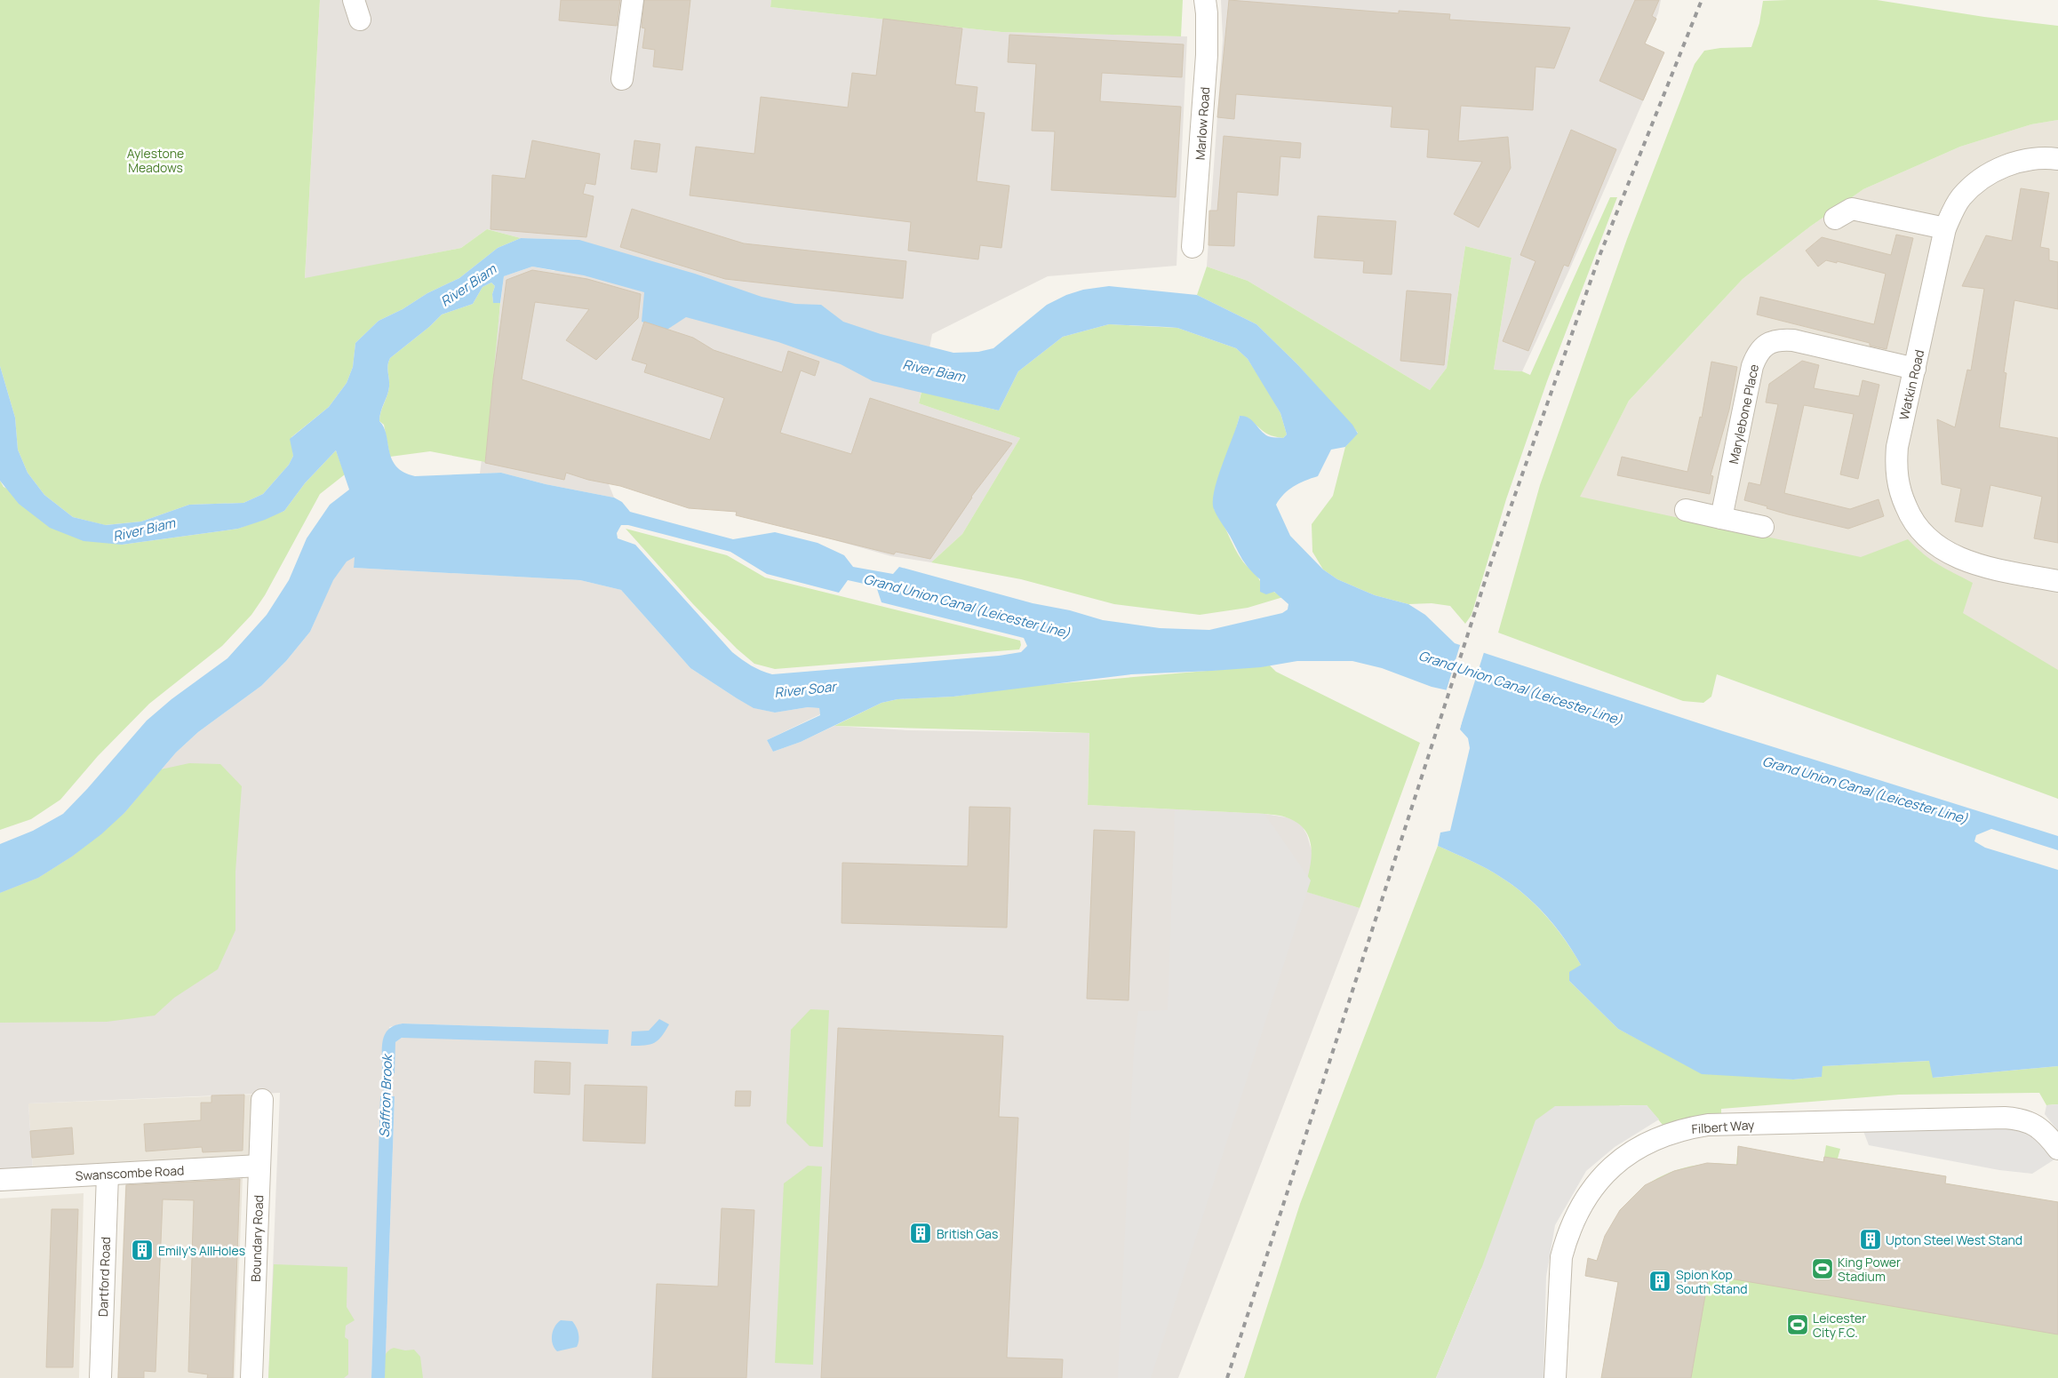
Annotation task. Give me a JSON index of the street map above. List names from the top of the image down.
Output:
{
  "streets": {
    "street": [
      "Marlow Road",
      "Watkin Road",
      "Marylebone Place",
      "Filbert Way",
      "Swanscombe Road",
      "Boundary Road",
      "Dartford Road"
    ]
  },
  "crossings": [
    ["Watkin Road", "Marylebone Place"],
    ["Swanscombe Road", "Boundary Road"],
    ["Swanscombe Road", "Dartford Road"]
  ],
  "water": [
    "River Biam",
    "Grand Union Canal (Leicester Line)",
    "River Soar",
    "Saffron Brook"
  ],
  "parks": ["Aylestone Meadows"],
  "places": {
    "building": [
      "British Gas",
      "Upton Steel West Stand",
      "Emily's AllHoles",
      "Spion Kop South Stand"
    ],
    "sports": ["King Power Stadium", "Leicester City F.C."]
  }
}
